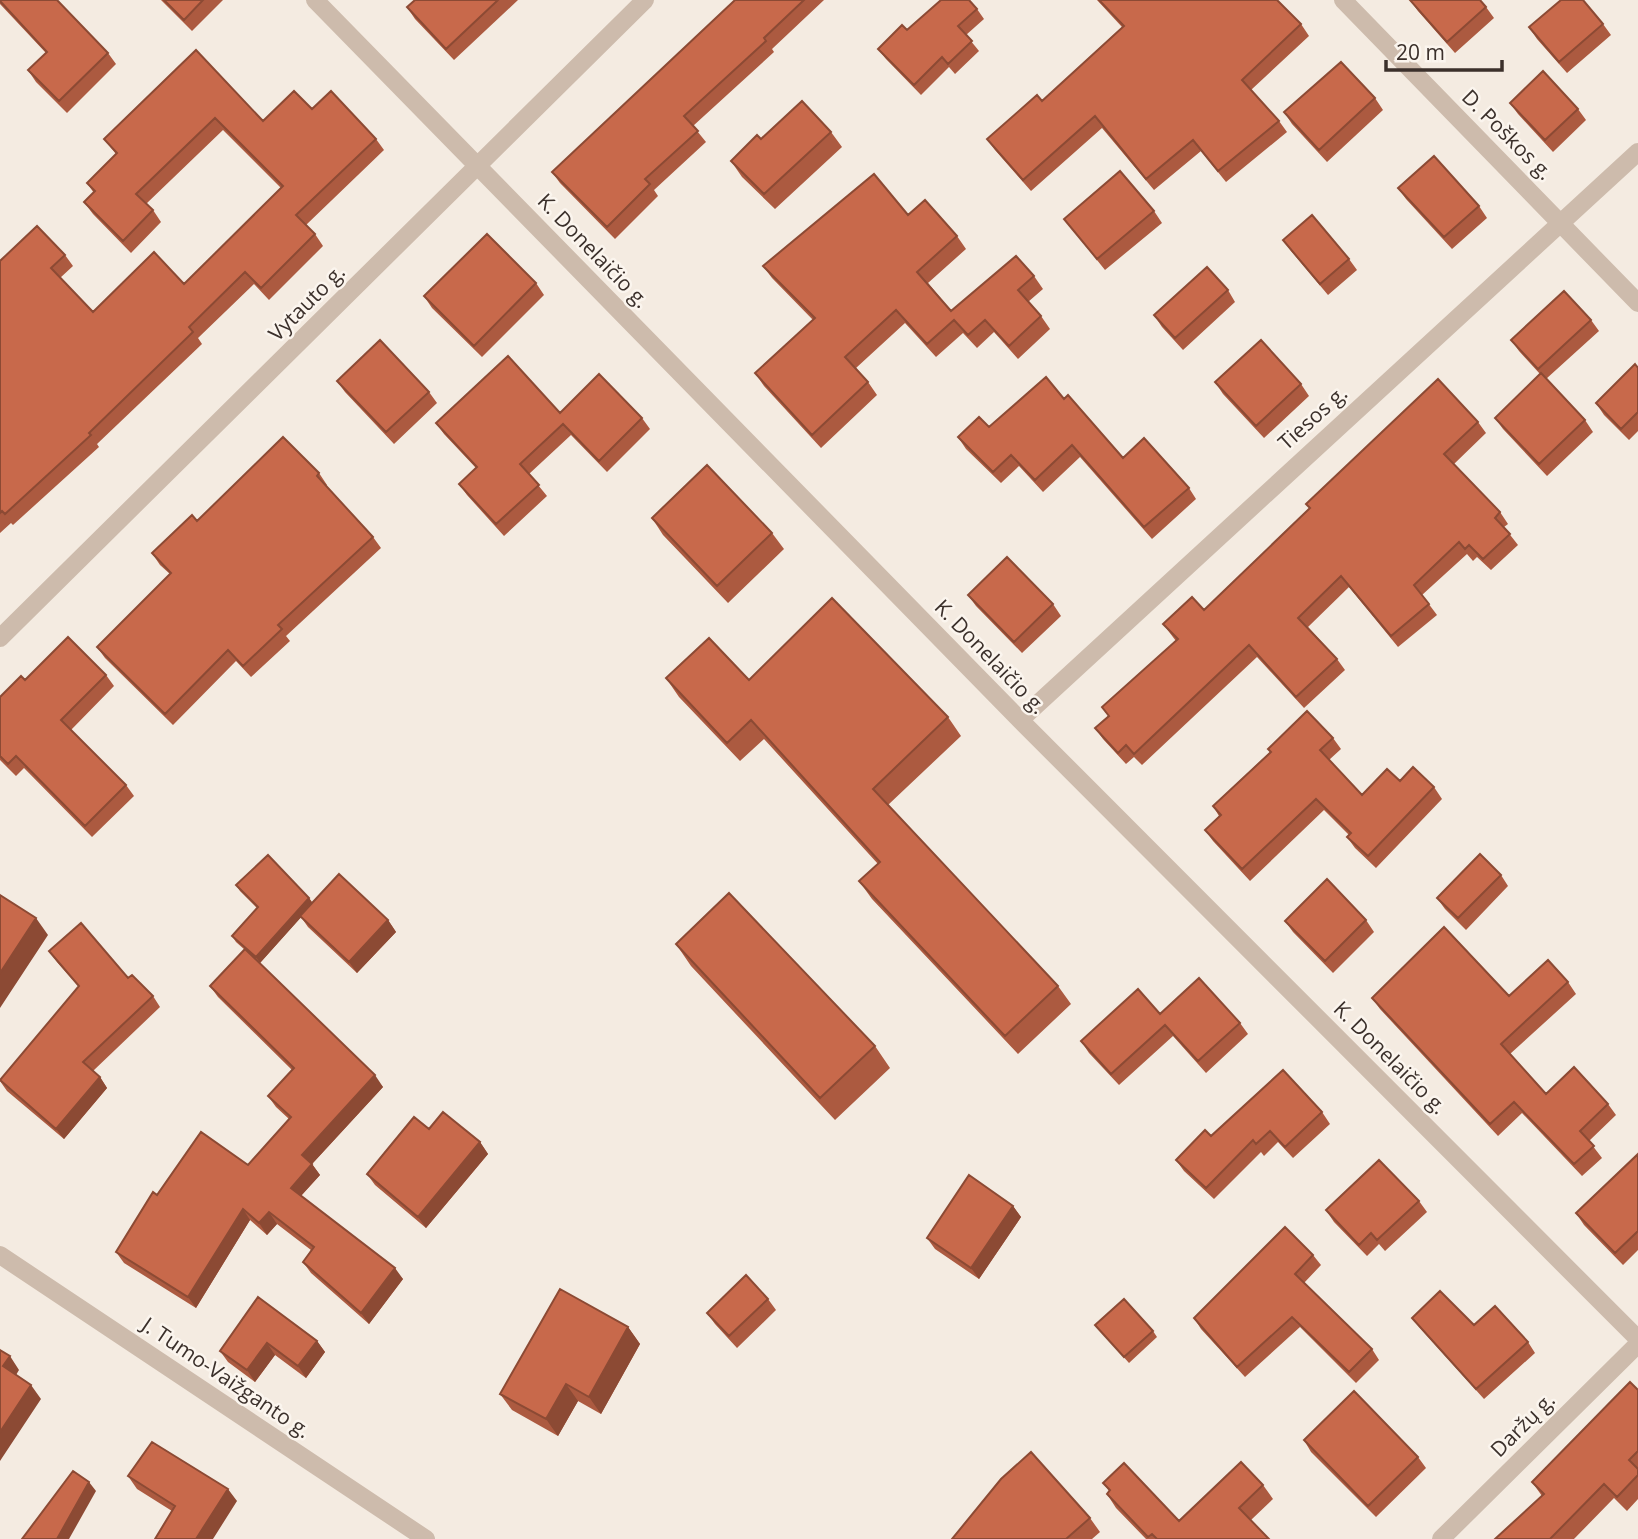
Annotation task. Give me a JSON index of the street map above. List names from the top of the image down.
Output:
{
  "streets": {
    "street": [
      "D. Poškos g.",
      "K. Donelaičio g.",
      "Vytauto g.",
      "Tiesos g.",
      "J. Tumo-Vaižganto g.",
      "Daržų g."
    ]
  },
  "crossings": [
    ["D. Poškos g.", "Tiesos g."],
    ["K. Donelaičio g.", "Vytauto g."],
    ["K. Donelaičio g.", "Tiesos g."],
    ["K. Donelaičio g.", "Daržų g."]
  ],
  "scale_bar": "20 m"
}
